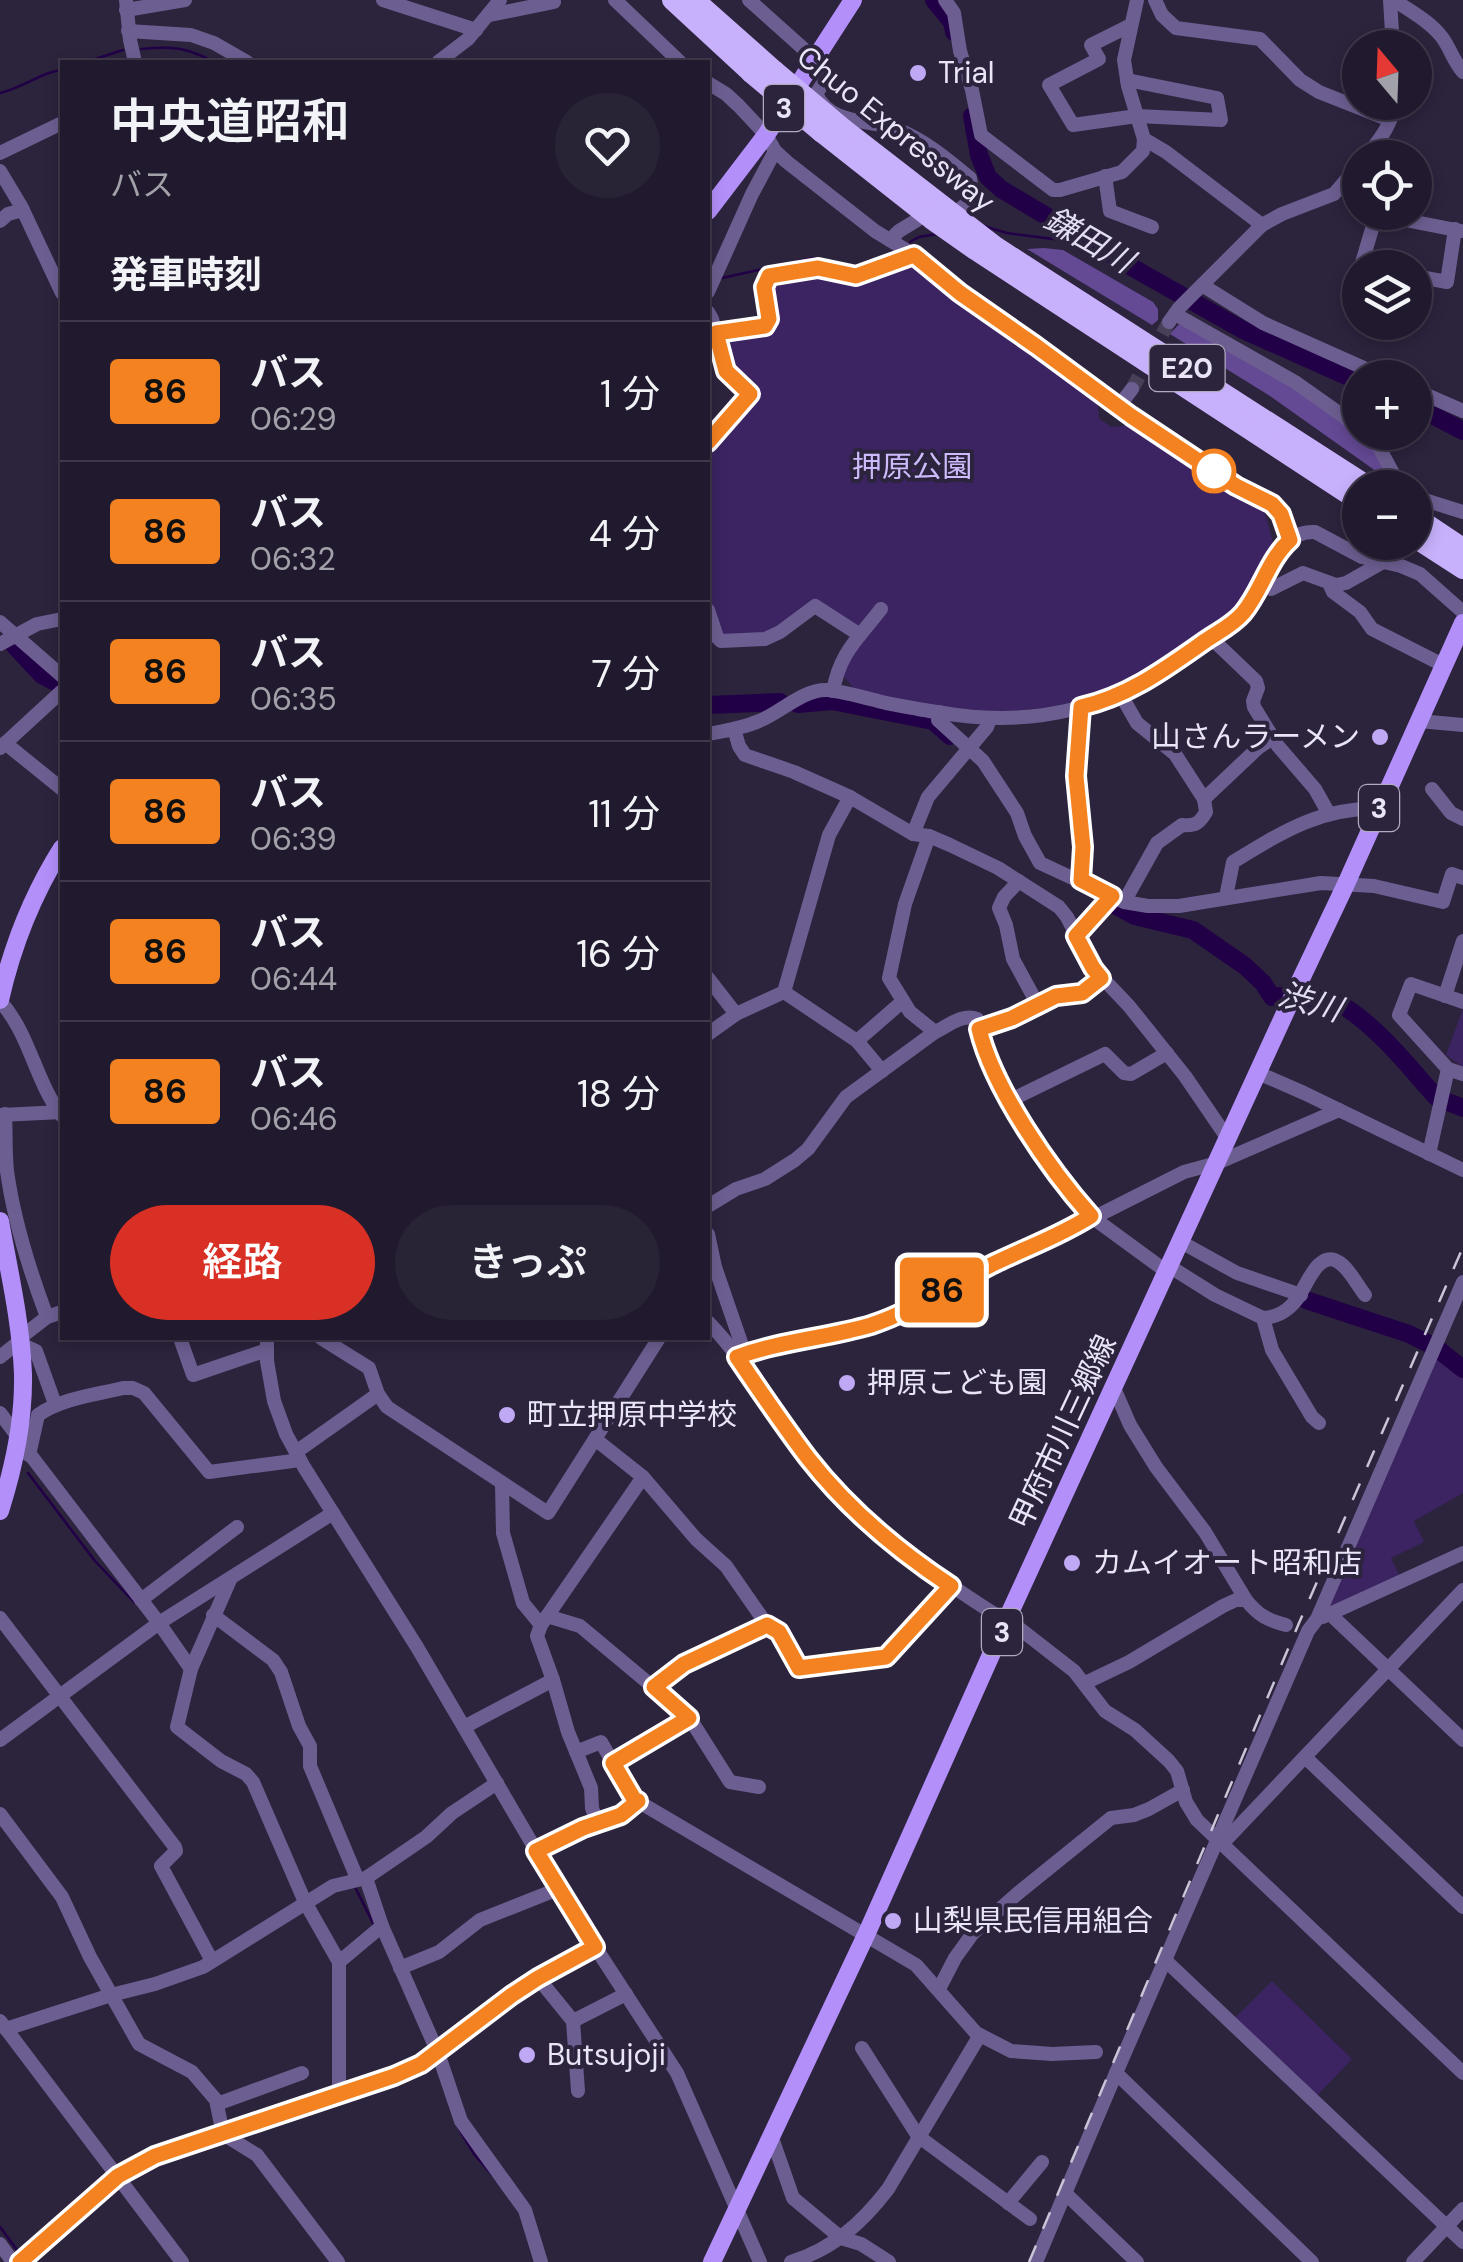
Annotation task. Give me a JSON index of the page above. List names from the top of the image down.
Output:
{
  "streets": {
    "highway": ["Chuo Expressway", "E20"],
    "main road": ["3", "甲府市川三郷線"]
  },
  "water": ["鎌田川", "渋川"],
  "parks": ["押原公園"],
  "places": [
    "Trial",
    "山さんラーメン",
    "押原こども園",
    "町立押原中学校",
    "カムイオート昭和店",
    "山梨県民信用組合",
    "Butsujoji"
  ],
  "lines": ["bus line 86"],
  "north": "top",
  "page": {
    "on_map": "86",
    "map_buttons": ["+", "−"],
    "heading": [
      ["中央道昭和", "バス"],
      "発車時刻"
    ],
    "list": [
      {
        "mark": "86",
        "name": "バス",
        "note": "06:29",
        "value": "1 分"
      },
      {
        "mark": "86",
        "name": "バス",
        "note": "06:32",
        "value": "4 分"
      },
      {
        "mark": "86",
        "name": "バス",
        "note": "06:35",
        "value": "7 分"
      },
      {
        "mark": "86",
        "name": "バス",
        "note": "06:39",
        "value": "11 分"
      },
      {
        "mark": "86",
        "name": "バス",
        "note": "06:44",
        "value": "16 分"
      },
      {
        "mark": "86",
        "name": "バス",
        "note": "06:46",
        "value": "18 分"
      }
    ],
    "buttons": ["経路", "きっぷ"]
  }
}
